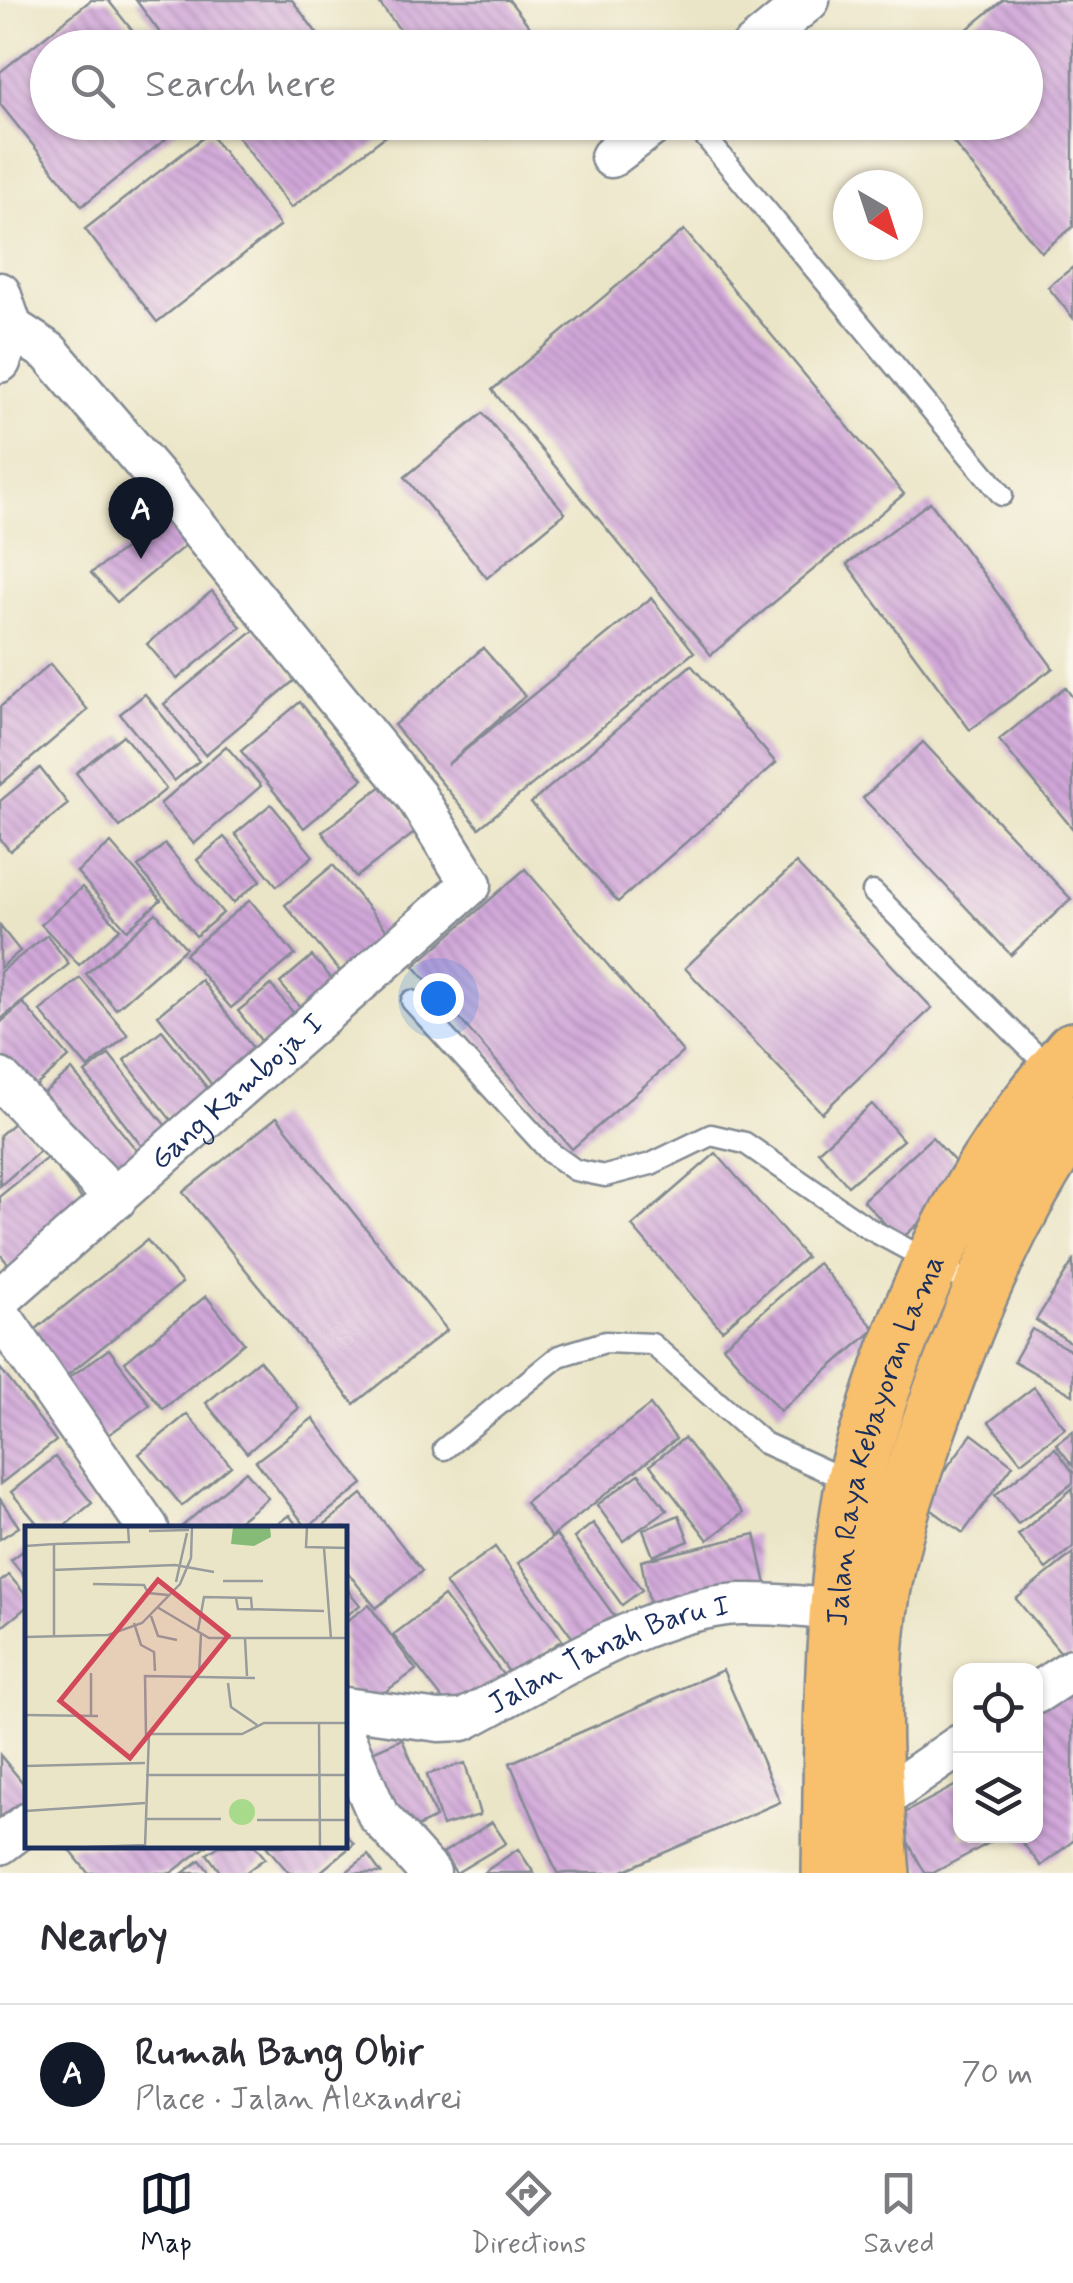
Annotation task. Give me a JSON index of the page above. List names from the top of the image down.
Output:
{
  "streets": {
    "main road": ["Jalan Raya Kebayoran Lama"],
    "street": ["Gang Kamboja I", "Jalan Tanah Baru I"]
  },
  "crossings": [
    ["Jalan Raya Kebayoran Lama", "Jalan Tanah Baru I"]
  ],
  "north": "bottom right",
  "page": {
    "search": "Search here",
    "pins": "A",
    "heading": "Nearby",
    "list": [
      {
        "mark": "A",
        "name": "Rumah Bang Obir",
        "note": "Place · Jalan Alexandrei",
        "value": "70 m"
      }
    ],
    "nav": ["Map", "Directions", "Saved"]
  }
}
